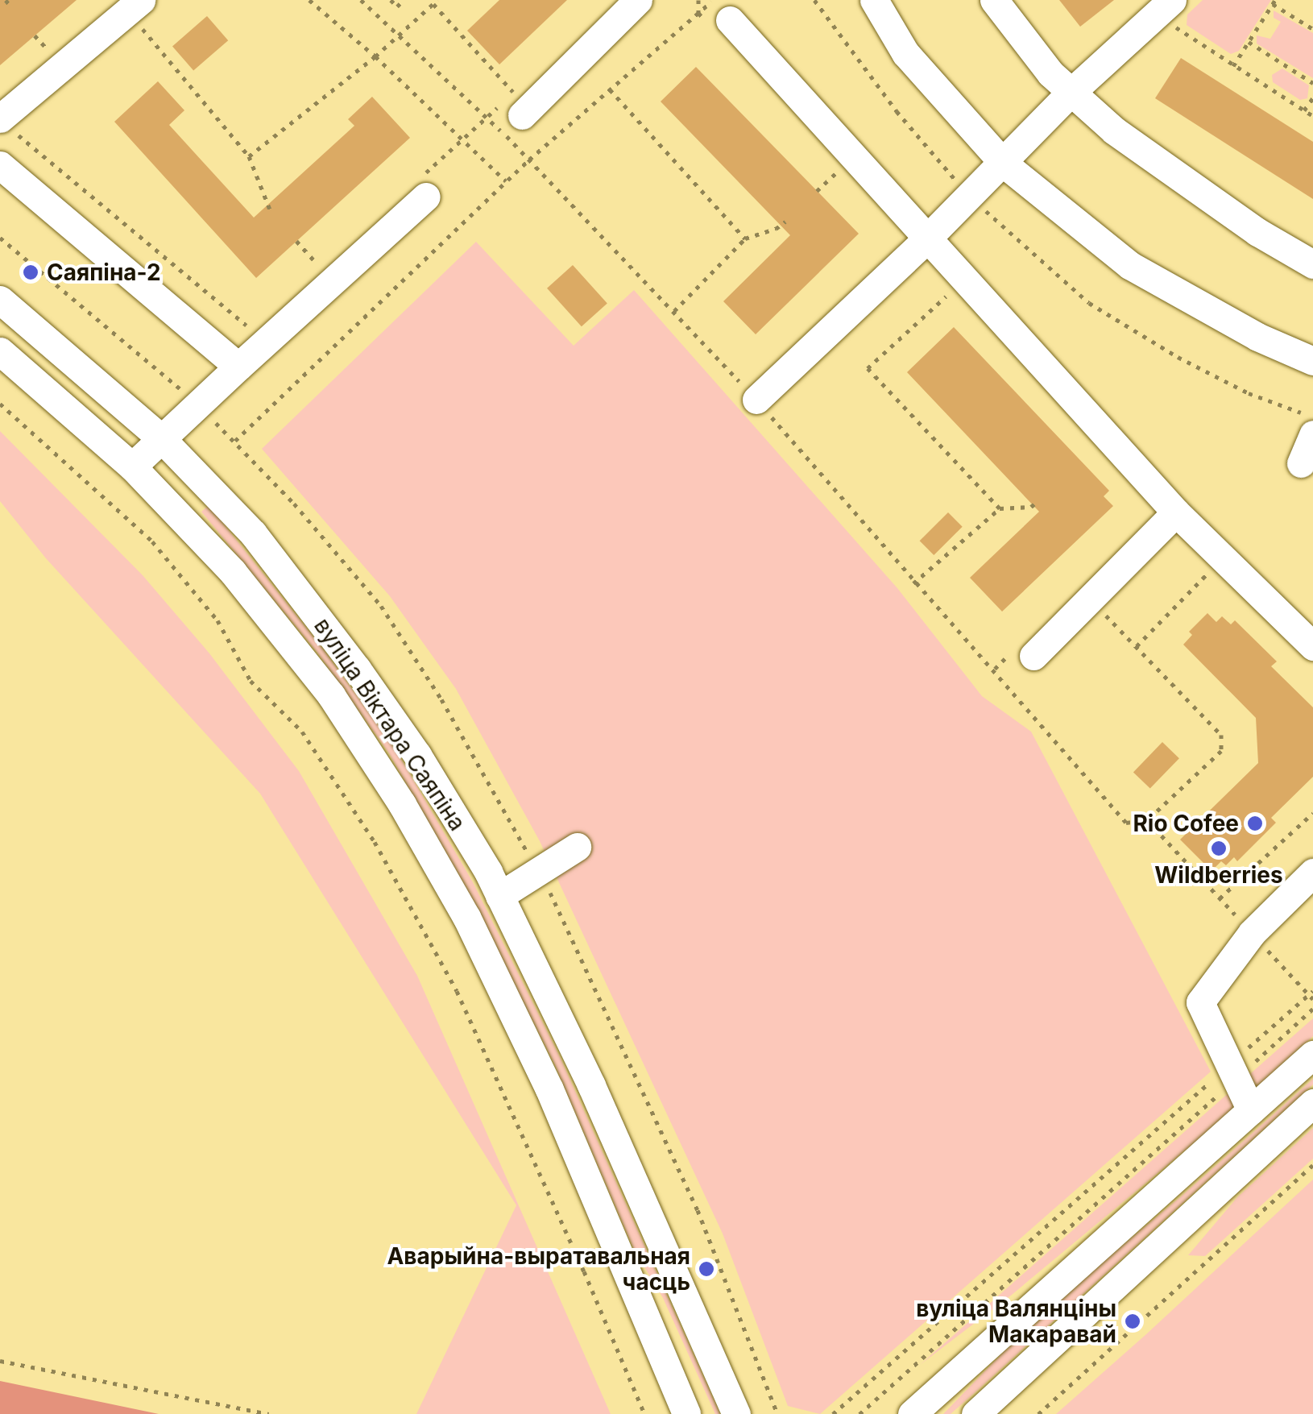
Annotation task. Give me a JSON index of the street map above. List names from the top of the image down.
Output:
{
  "streets": {
    "street": ["вуліца Віктара Саяпіна"]
  },
  "places": [
    "Саяпіна-2",
    "Rio Cofee",
    "Wildberries",
    "Аварыйна-выратавальная часць",
    "вуліца Валянціны Макаравай"
  ]
}
